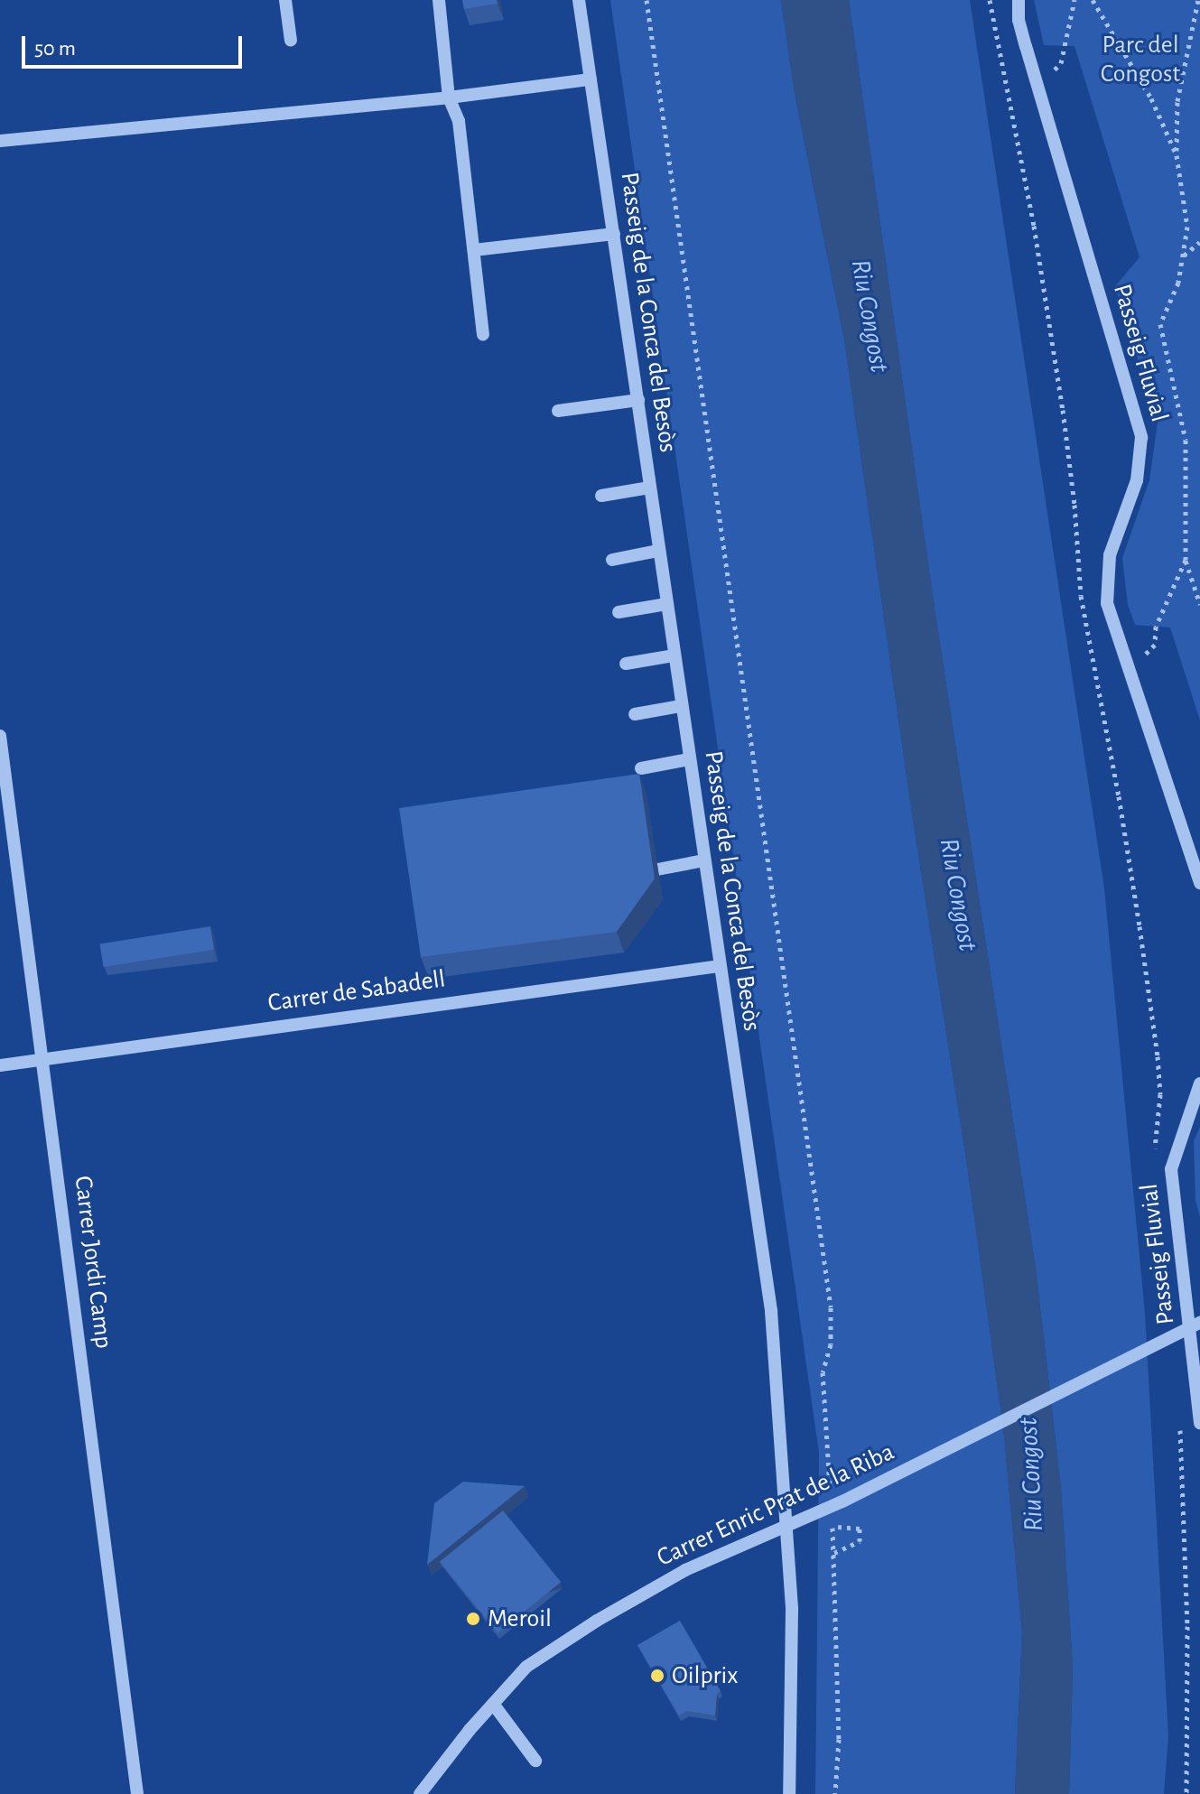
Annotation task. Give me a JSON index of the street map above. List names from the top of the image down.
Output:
{
  "streets": {
    "street": [
      "Passeig de la Conca del Besòs",
      "Passeig Fluvial",
      "Carrer de Sabadell",
      "Carrer Jordi Camp",
      "Carrer Enric Prat de la Riba"
    ]
  },
  "crossings": [
    ["Passeig de la Conca del Besòs", "Carrer de Sabadell"],
    ["Carrer de Sabadell", "Carrer Jordi Camp"]
  ],
  "water": ["Riu Congost"],
  "parks": ["Parc del Congost"],
  "places": ["Meroil", "Oilprix"],
  "scale_bar": "50 m"
}
